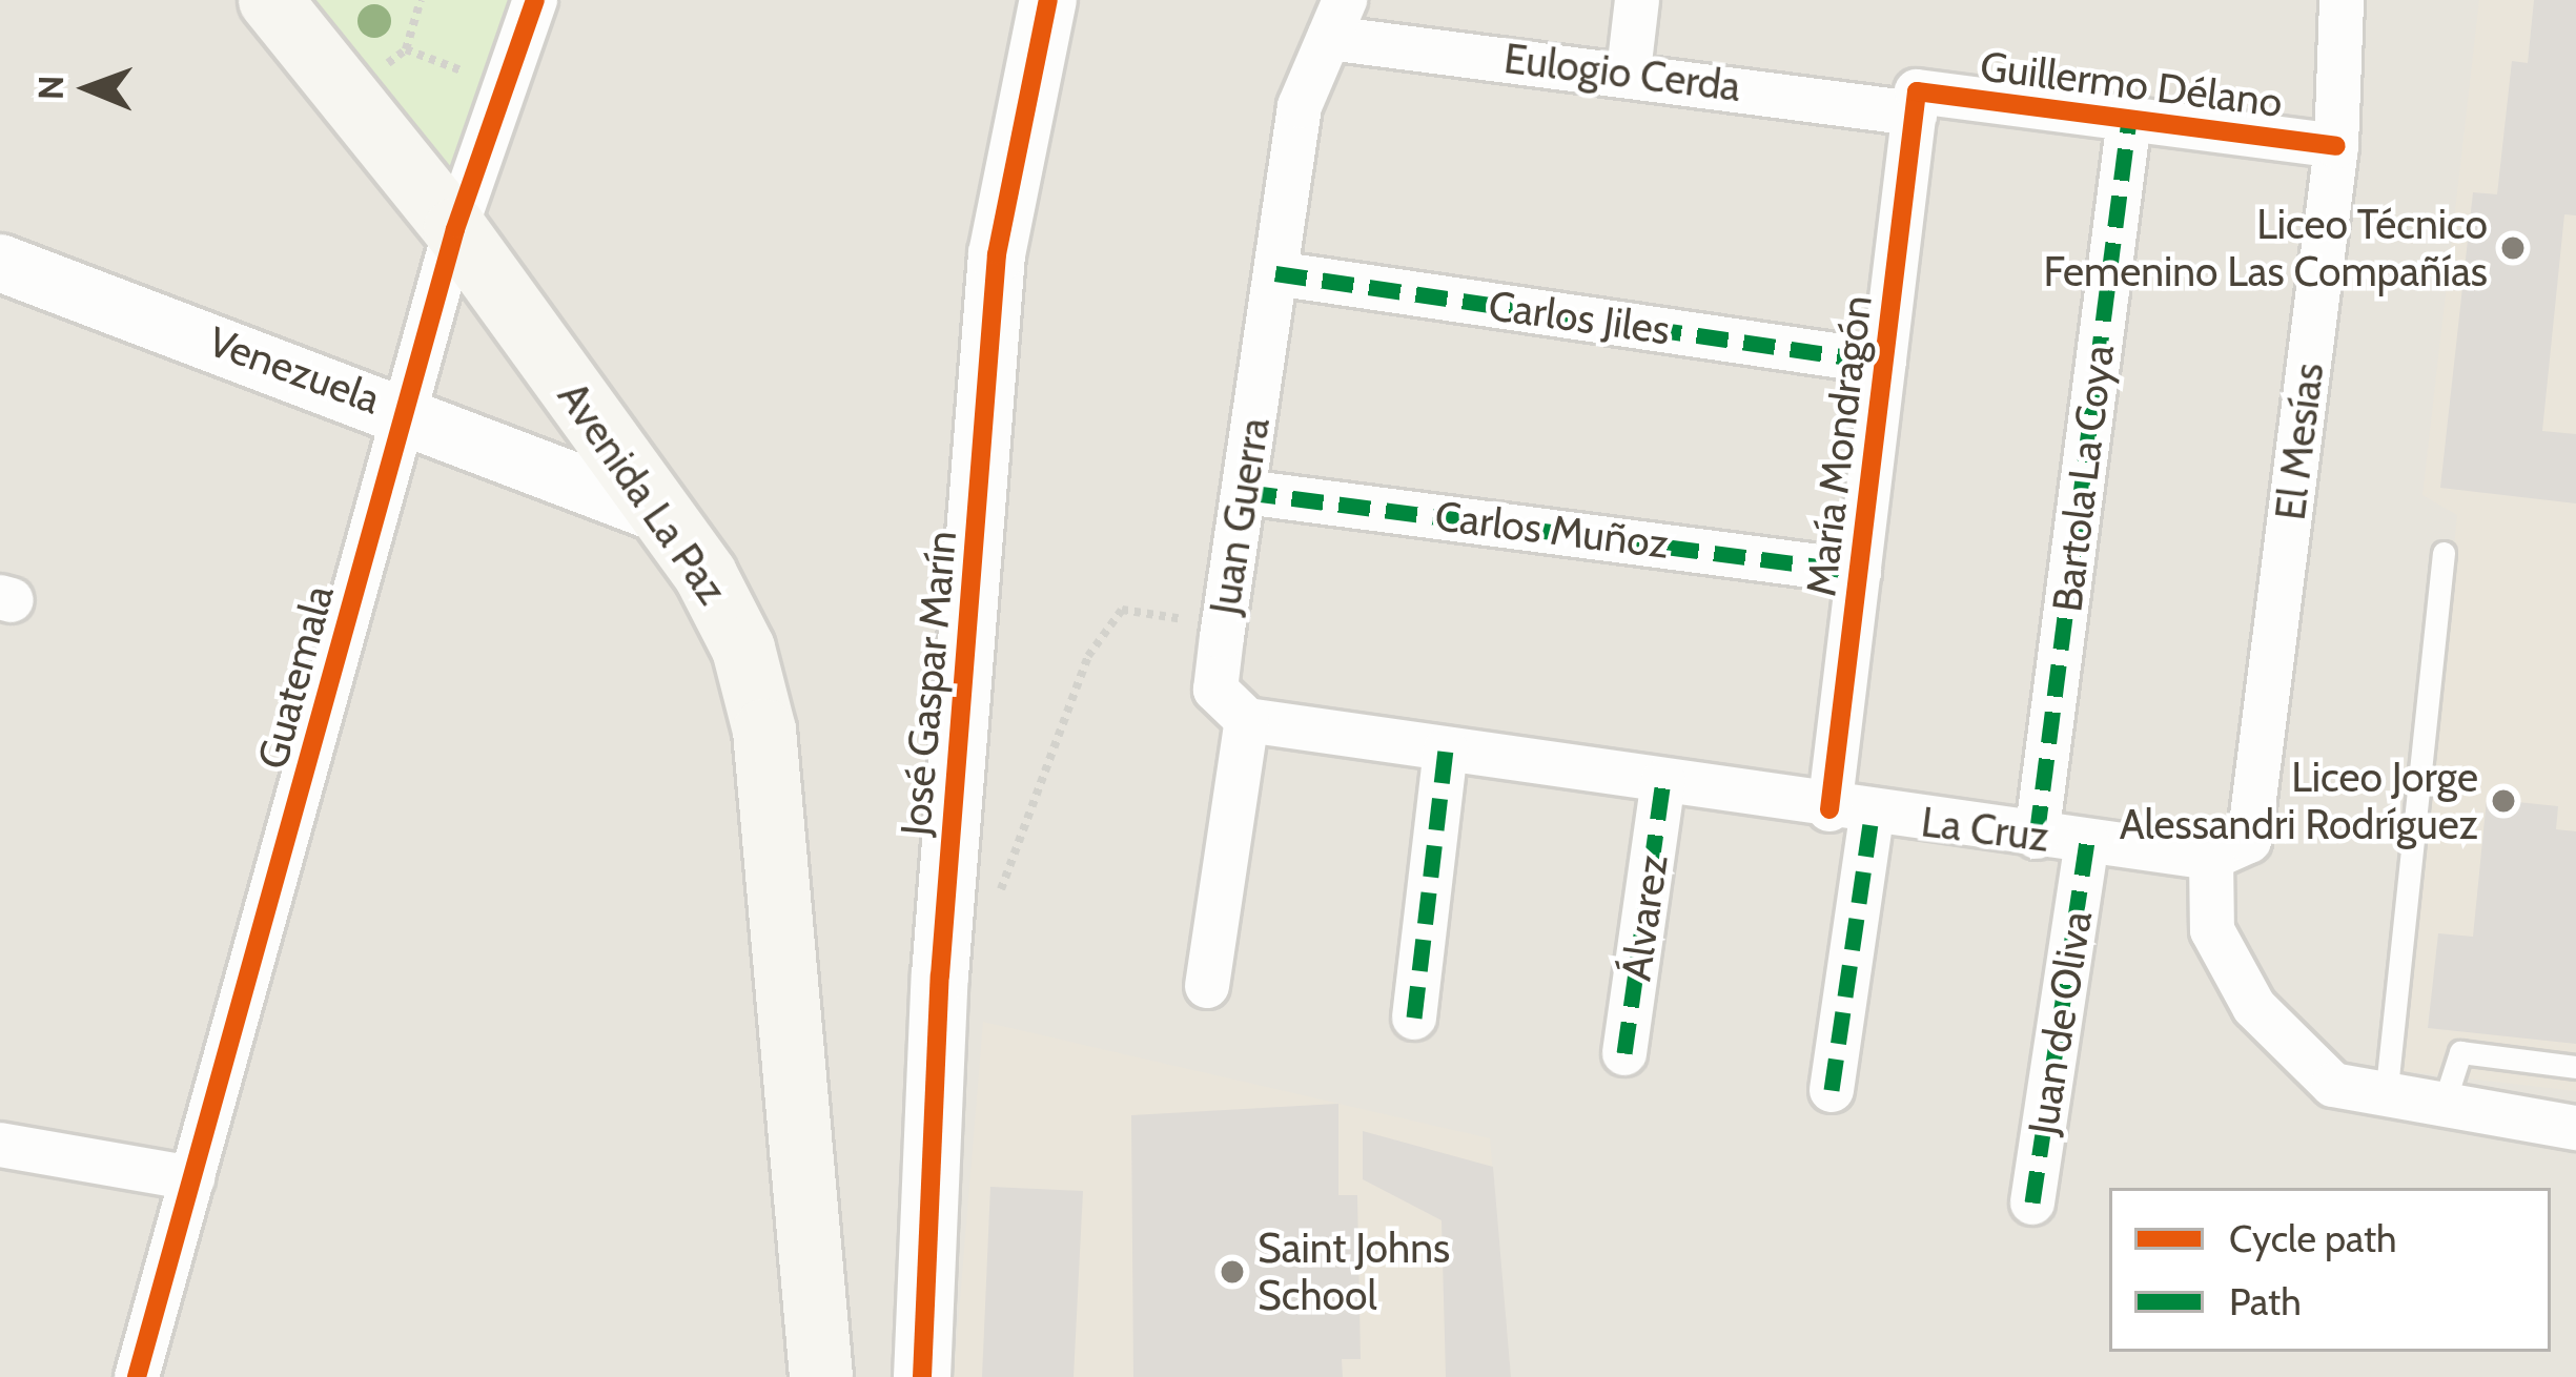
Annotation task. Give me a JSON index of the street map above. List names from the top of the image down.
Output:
{
  "streets": {
    "main road": ["Avenida La Paz"],
    "street": [
      "Eulogio Cerda",
      "Guillermo Délano",
      "Carlos Jiles",
      "Venezuela",
      "El Mesías",
      "María Mondragón",
      "Bartola La Coya",
      "Juan Guerra",
      "Carlos Muñoz",
      "Guatemala",
      "José Gaspar Marín",
      "La Cruz",
      "Álvarez",
      "Juan de Oliva"
    ]
  },
  "crossings": [
    ["Eulogio Cerda", "Guillermo Délano"],
    ["Eulogio Cerda", "María Mondragón"],
    ["Eulogio Cerda", "Juan Guerra"],
    ["Guillermo Délano", "El Mesías"],
    ["Guillermo Délano", "María Mondragón"],
    ["Guillermo Délano", "Bartola La Coya"],
    ["Carlos Jiles", "María Mondragón"],
    ["Carlos Jiles", "Juan Guerra"],
    ["Venezuela", "Avenida La Paz"],
    ["Venezuela", "Guatemala"],
    ["El Mesías", "La Cruz"],
    ["María Mondragón", "Carlos Muñoz"],
    ["María Mondragón", "La Cruz"],
    ["Bartola La Coya", "La Cruz"],
    ["Avenida La Paz", "Guatemala"],
    ["Juan Guerra", "Carlos Muñoz"],
    ["Juan Guerra", "La Cruz"],
    ["La Cruz", "Álvarez"],
    ["La Cruz", "Juan de Oliva"]
  ],
  "places": ["Liceo Técnico Femenino Las Compañías", "Liceo Jorge Alessandri Rodríguez", "Saint Johns School"],
  "legend": ["Cycle path", "Path"],
  "north": "left"
}
